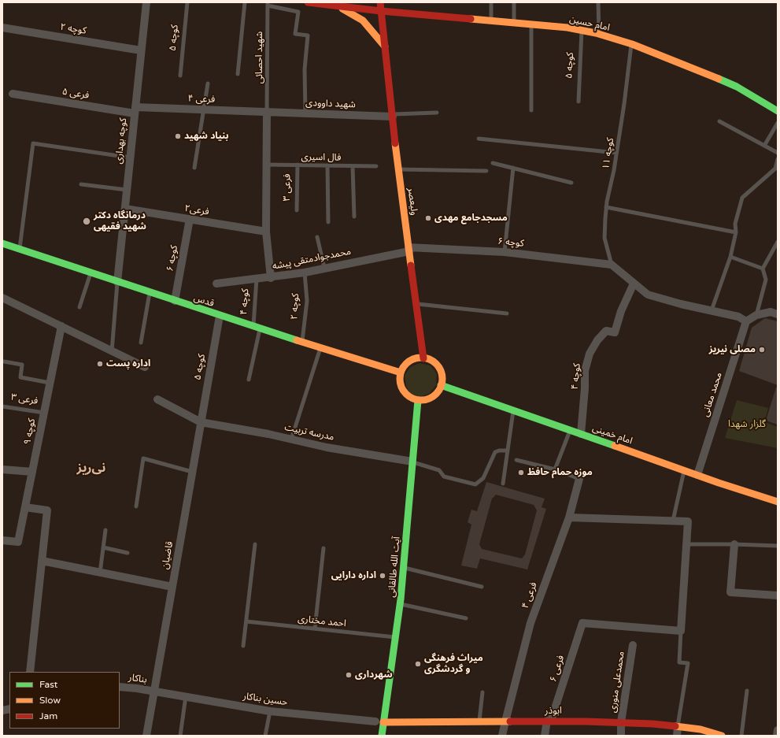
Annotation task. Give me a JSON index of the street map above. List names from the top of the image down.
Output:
{
  "streets": {
    "street": [
      "امام حسین",
      "کوچه ۲",
      "کوچه ۵",
      "فرعی ۵",
      "فرعی ۴",
      "شهید داوودی",
      "کوچه بهداری",
      "ولیعصر",
      "فرعی۲",
      "۶ کوچه",
      "کوچه ۶",
      "محمدجوادمتقی پیشه",
      "قدس",
      "کوچه ۴",
      "محمد معانی",
      "کوچه ۹",
      "مدرسه تربیت",
      "امام خمینی",
      "قاضیان",
      "آیت الله طالقانی",
      "فرعی ۶",
      "بناکار",
      "محمدعلی منوری",
      "حسین بناکار",
      "ابوذر"
    ],
    "lane": [
      "شهید احصائی",
      "کوچه ۱۱",
      "فال اسیری",
      "فرعی ۳",
      "احمد مختاری"
    ]
  },
  "crossings": [
    ["امام حسین", "کوچه ۵"],
    ["امام حسین", "کوچه ۱۱"],
    ["امام حسین", "ولیعصر"],
    ["کوچه ۲", "کوچه بهداری"],
    ["کوچه ۲", "محمدجوادمتقی پیشه"],
    ["کوچه ۲", "قدس"],
    ["کوچه ۵", "قدس"],
    ["کوچه ۵", "مدرسه تربیت"],
    ["کوچه ۵", "قاضیان"],
    ["شهید احصائی", "فرعی ۴"],
    ["شهید احصائی", "شهید داوودی"],
    ["فرعی ۵", "فرعی ۴"],
    ["فرعی ۵", "کوچه بهداری"],
    ["فرعی ۴", "شهید داوودی"],
    ["فرعی ۴", "کوچه بهداری"],
    ["فرعی ۴", "ابوذر"],
    ["شهید داوودی", "ولیعصر"],
    ["کوچه بهداری", "فرعی۲"],
    ["کوچه بهداری", "قدس"],
    ["کوچه ۱۱", "۶ کوچه"],
    ["فال اسیری", "فرعی ۳"],
    ["فرعی ۳", "کوچه ۹"],
    ["ولیعصر", "۶ کوچه"],
    ["ولیعصر", "محمدجوادمتقی پیشه"],
    ["ولیعصر", "قدس"],
    ["ولیعصر", "امام خمینی"],
    ["ولیعصر", "آیت الله طالقانی"],
    ["فرعی۲", "کوچه ۶"],
    ["۶ کوچه", "محمدجوادمتقی پیشه"],
    ["کوچه ۶", "قدس"],
    ["محمدجوادمتقی پیشه", "کوچه ۴"],
    ["قدس", "کوچه ۴"],
    ["قدس", "امام خمینی"],
    ["قدس", "آیت الله طالقانی"],
    ["کوچه ۴", "امام خمینی"],
    ["محمد معانی", "امام خمینی"],
    ["مدرسه تربیت", "قاضیان"],
    ["مدرسه تربیت", "آیت الله طالقانی"],
    ["امام خمینی", "آیت الله طالقانی"],
    ["قاضیان", "بناکار"],
    ["قاضیان", "حسین بناکار"],
    ["آیت الله طالقانی", "احمد مختاری"],
    ["آیت الله طالقانی", "ابوذر"],
    ["فرعی ۶", "ابوذر"],
    ["بناکار", "حسین بناکار"],
    ["محمدعلی منوری", "ابوذر"]
  ],
  "districts": ["نی‌ریز"],
  "parks": ["گلزار شهدا"],
  "places": [
    "بنیاد شهید",
    "مسجدجامع مهدی",
    "درمانگاه دکتر شهید فقیهی",
    "مصلی نیریز",
    "اداره پست",
    "موزه حمام حافظ",
    "اداره دارایی",
    "میراث فرهنگی و گردشگری",
    "شهرداری"
  ],
  "legend": ["Fast", "Slow", "Jam"]
}
